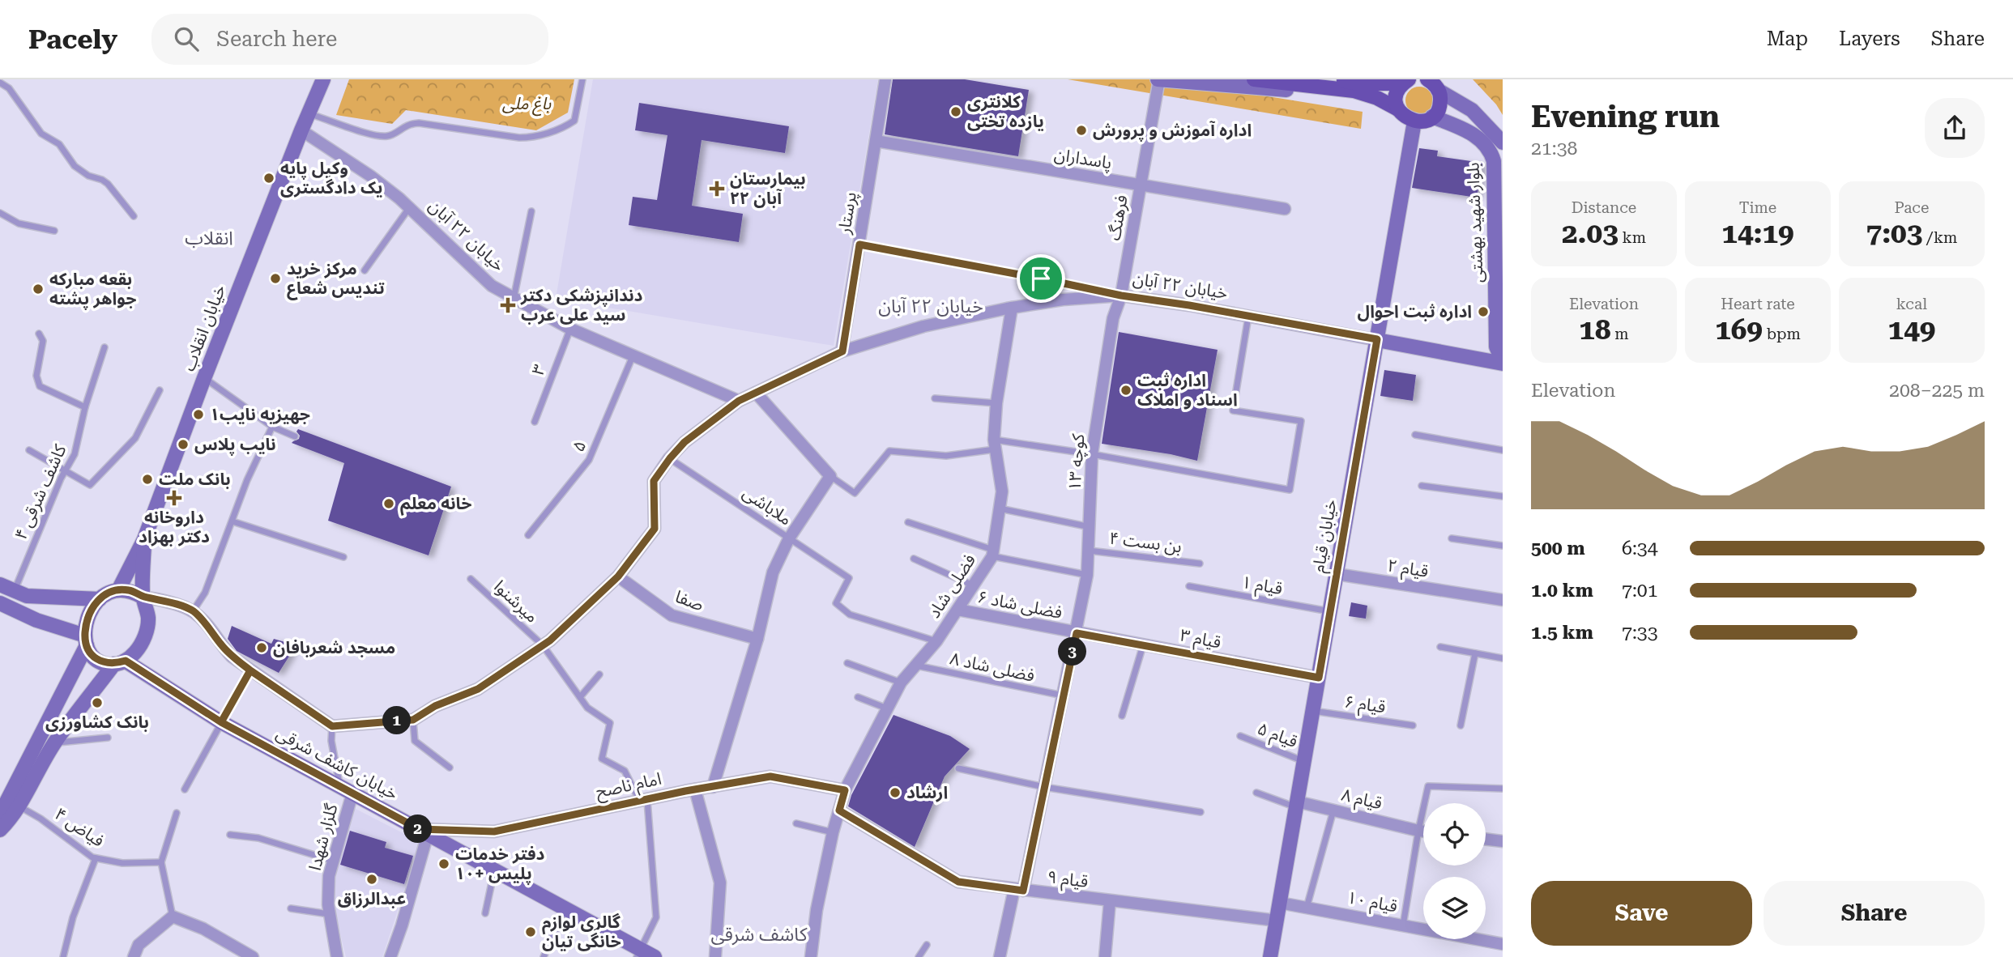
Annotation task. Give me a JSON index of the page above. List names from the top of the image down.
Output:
{
  "streets": {
    "main road": [
      "بلوار شهید بهشتی",
      "خیابان ۲۲ آبان",
      "خیابان انقلاب",
      "خیابان قیام",
      "خیابان کاشف شرقی"
    ],
    "street": [
      "پاسداران",
      "پرستار",
      "فرهنگ",
      "کوچه ۱۳",
      "قیام ۲",
      "فضلی شاد",
      "صفا",
      "فضلی شاد ۶",
      "قیام ۳",
      "امام ناصح",
      "قیام ۸",
      "گلزار شهدا",
      "قیام ۹",
      "قیام ۱۰"
    ],
    "lane": [
      "۳",
      "۵",
      "کاشف شرقی ۴",
      "ملاباشی",
      "بن بست ۴",
      "قیام ۱",
      "میرشنوا",
      "فضلی شاد ۸",
      "قیام ۶",
      "قیام ۵",
      "فیاض ۴"
    ]
  },
  "crossings": [
    ["پاسداران", "پرستار"],
    ["پاسداران", "فرهنگ"],
    ["پرستار", "خیابان ۲۲ آبان"],
    ["فرهنگ", "خیابان ۲۲ آبان"],
    ["فرهنگ", "کوچه ۱۳"],
    ["بلوار شهید بهشتی", "خیابان ۲۲ آبان"],
    ["خیابان ۲۲ آبان", "خیابان انقلاب"],
    ["خیابان ۲۲ آبان", "۳"],
    ["خیابان ۲۲ آبان", "۵"],
    ["خیابان ۲۲ آبان", "کوچه ۱۳"],
    ["خیابان ۲۲ آبان", "خیابان قیام"],
    ["خیابان ۲۲ آبان", "فضلی شاد"],
    ["کوچه ۱۳", "بن بست ۴"],
    ["کوچه ۱۳", "فضلی شاد ۶"],
    ["کوچه ۱۳", "قیام ۳"],
    ["کوچه ۱۳", "فضلی شاد ۸"],
    ["کوچه ۱۳", "قیام ۹"],
    ["ملاباشی", "فضلی شاد"],
    ["خیابان قیام", "قیام ۲"],
    ["خیابان قیام", "قیام ۱"],
    ["خیابان قیام", "قیام ۳"],
    ["خیابان قیام", "قیام ۶"],
    ["خیابان قیام", "قیام ۵"],
    ["خیابان قیام", "قیام ۸"],
    ["خیابان قیام", "قیام ۹"],
    ["خیابان قیام", "قیام ۱۰"],
    ["فضلی شاد", "فضلی شاد ۶"],
    ["فضلی شاد", "فضلی شاد ۸"],
    ["فضلی شاد", "امام ناصح"],
    ["فضلی شاد", "قیام ۹"],
    ["میرشنوا", "امام ناصح"],
    ["فضلی شاد ۶", "قیام ۳"],
    ["خیابان کاشف شرقی", "امام ناصح"],
    ["خیابان کاشف شرقی", "گلزار شهدا"]
  ],
  "districts": ["انقلاب", "خیابان ۲۲ آبان", "کاشف شرقی"],
  "parks": ["باغ ملی"],
  "places": {
    "other": [
      "کلانتری یازده تختی",
      "اداره آموزش و پرورش",
      "وکیل پایه یک دادگستری",
      "مرکز خرید تندیس شعاع",
      "بقعه مبارکه جواهر پشته",
      "اداره ثبت احوال",
      "اداره ثبت اسناد و املاک",
      "جهیزیه نایب۱",
      "نایب پلاس",
      "بانک ملت",
      "خانه معلم",
      "مسجد شعربافان",
      "بانک کشاورزی",
      "ارشاد",
      "دفتر خدمات پلیس +۱۰",
      "عبدالرزاق",
      "گالری لوازم خانگی تیان"
    ],
    "health": ["بیمارستان ۲۲ آبان", "دندانپزشکی دکتر سید علی عرب", "داروخانه دکتر بهزاد"]
  },
  "page": {
    "header": "Pacely",
    "search": "Search here",
    "nav": ["Map", "Layers", "Share"],
    "heading": ["Evening run", "21:38"],
    "stats": [
      ["Distance", "2.03 km"],
      ["Time", "14:19"],
      ["Pace", "7:03 /km"],
      ["Elevation", "18 m"],
      ["Heart rate", "169 bpm"],
      ["kcal", "149"]
    ],
    "chart": ["Elevation", "208–225 m"],
    "list": [
      {
        "name": "500 m",
        "note": "6:34"
      },
      {
        "name": "1.0 km",
        "note": "7:01"
      },
      {
        "name": "1.5 km",
        "note": "7:33"
      }
    ],
    "pins": ["3", "1", "2"],
    "buttons": ["Save", "Share"]
  }
}
